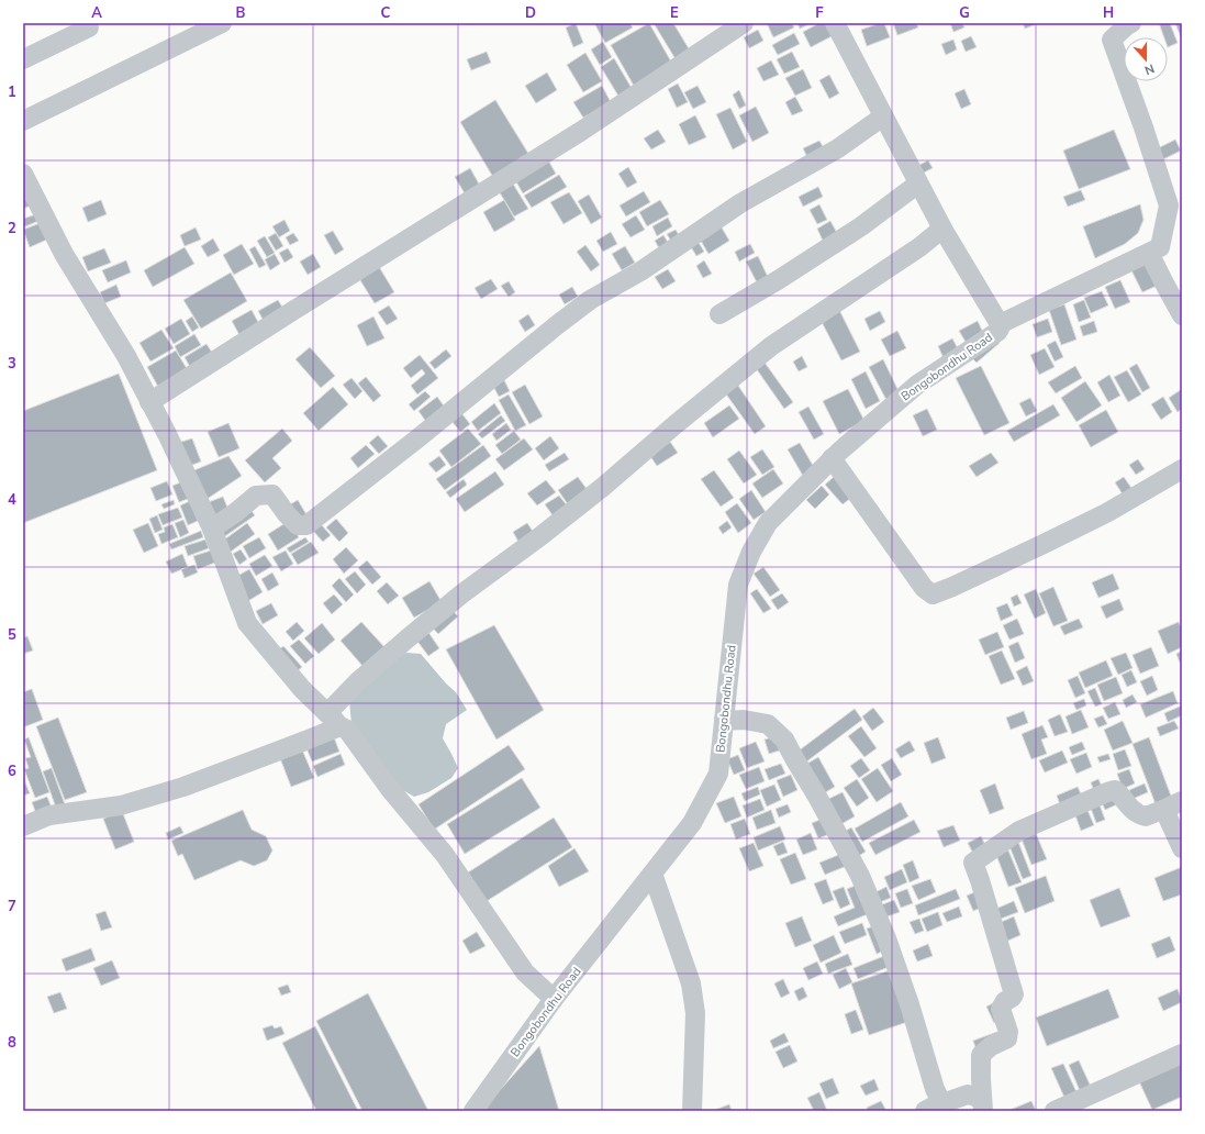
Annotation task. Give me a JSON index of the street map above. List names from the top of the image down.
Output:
{
  "streets": {
    "street": ["Bongobondhu Road"]
  },
  "north": "bottom",
  "grid": {
    "columns": [
      "A",
      "B",
      "C",
      "D",
      "E",
      "F",
      "G",
      "H"
    ],
    "rows": [
      "1",
      "2",
      "3",
      "4",
      "5",
      "6",
      "7",
      "8"
    ]
  }
}
